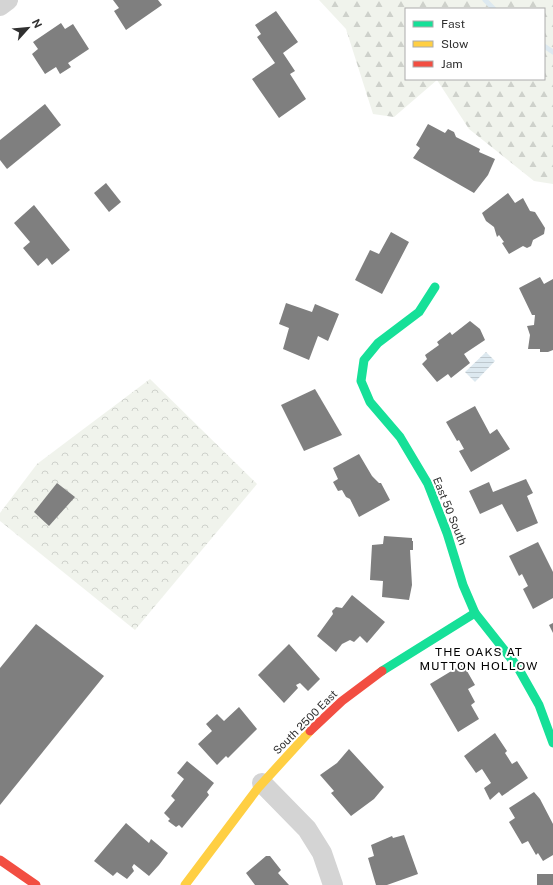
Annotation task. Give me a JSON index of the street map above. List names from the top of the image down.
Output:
{
  "streets": {
    "street": ["East 50 South", "South 2500 East"]
  },
  "crossings": [
    ["East 50 South", "South 2500 East"]
  ],
  "districts": ["THE OAKS AT MUTTON HOLLOW"],
  "legend": ["Fast", "Slow", "Jam"],
  "north": "top right"
}
